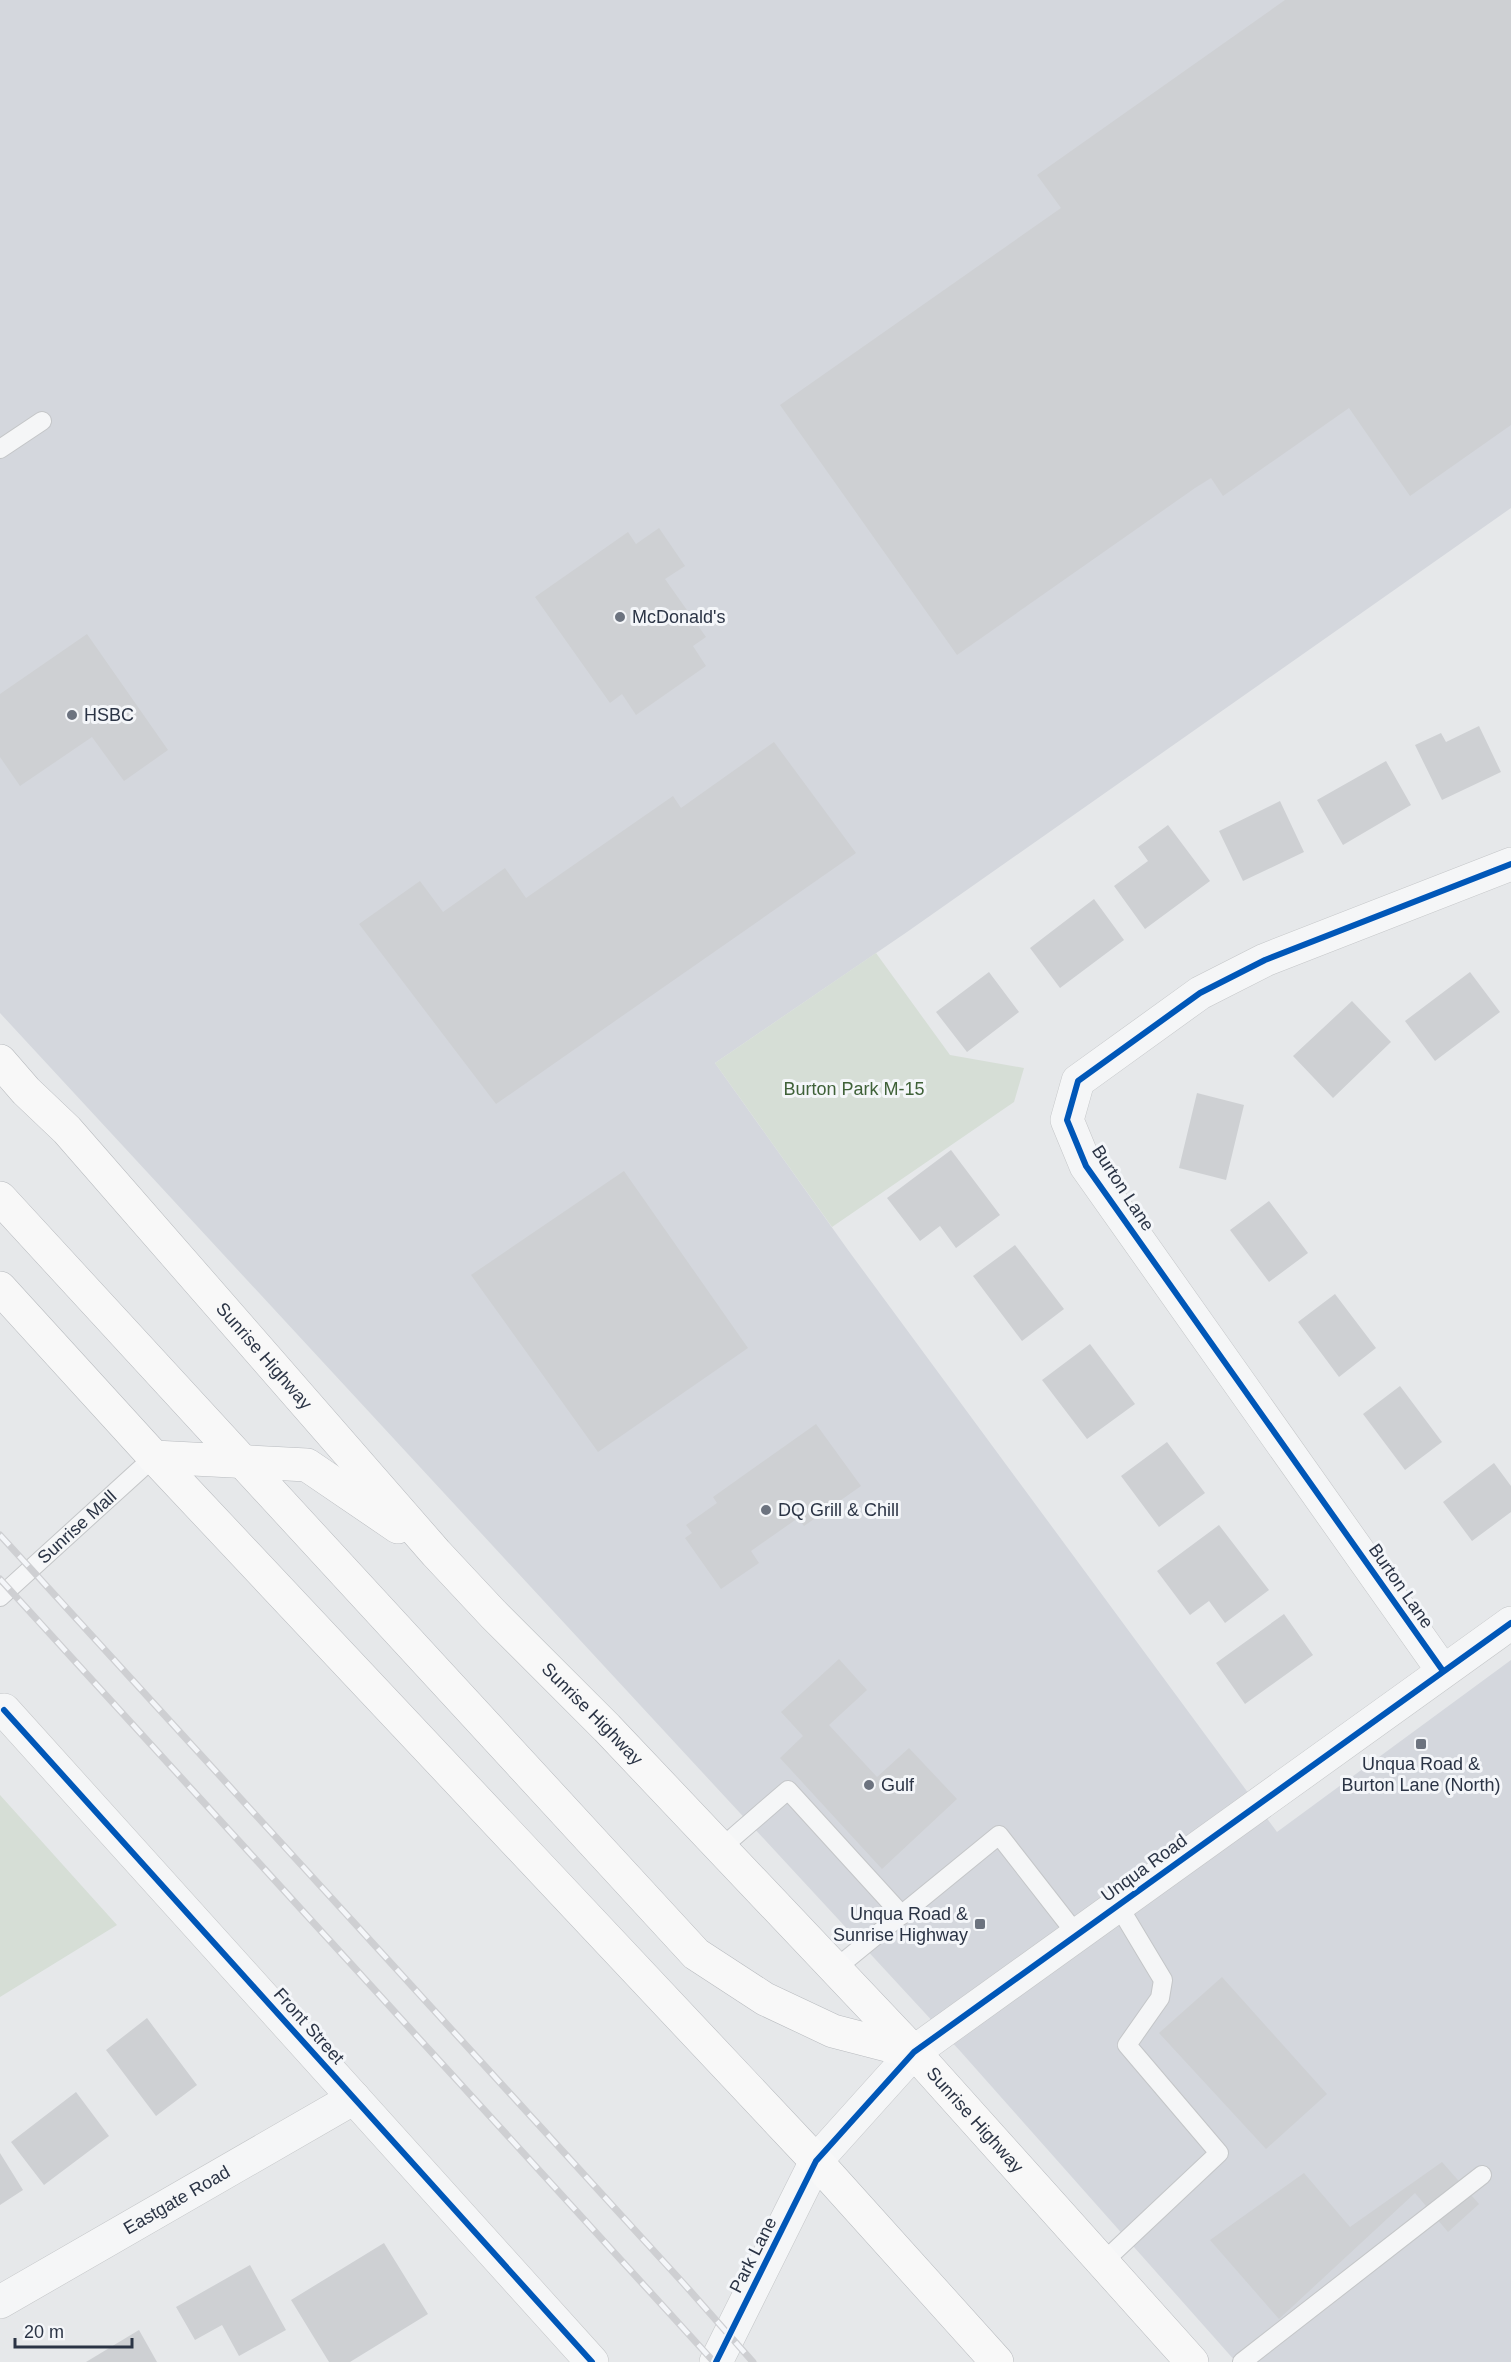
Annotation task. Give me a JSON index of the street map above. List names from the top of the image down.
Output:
{
  "streets": {
    "highway": ["Sunrise Highway"],
    "street": [
      "Burton Lane",
      "Unqua Road",
      "Front Street",
      "Eastgate Road",
      "Park Lane"
    ],
    "lane": ["Sunrise Mall"]
  },
  "crossings": [
    ["Burton Lane", "Unqua Road"],
    ["Sunrise Highway", "Unqua Road"],
    ["Unqua Road", "Park Lane"],
    ["Front Street", "Eastgate Road"]
  ],
  "parks": ["Burton Park M-15"],
  "places": {
    "other": [
      "McDonald's",
      "HSBC",
      "DQ Grill & Chill",
      "Gulf"
    ],
    "transit": ["Unqua Road & Burton Lane (North)", "Unqua Road & Sunrise Highway"]
  },
  "scale_bar": "20 m"
}
